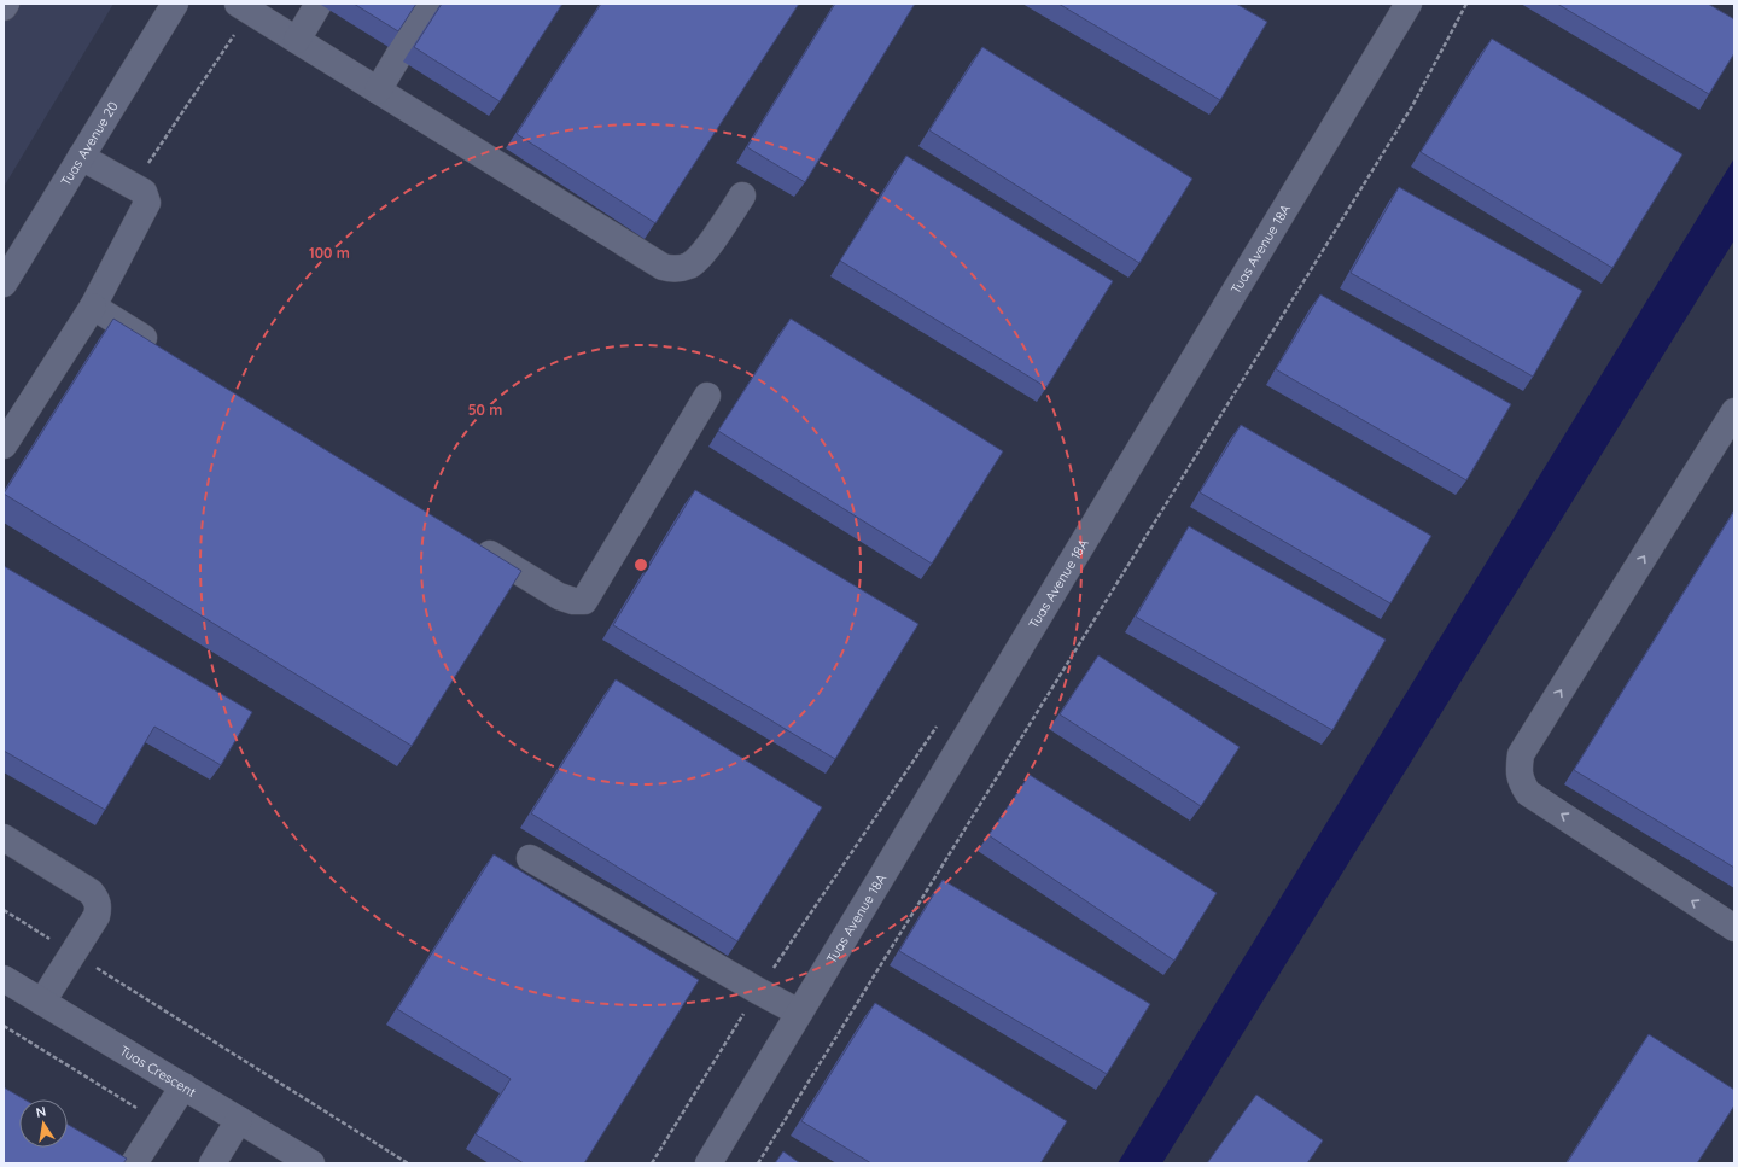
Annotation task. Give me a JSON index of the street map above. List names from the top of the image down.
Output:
{
  "streets": {
    "street": ["Tuas Avenue 20", "Tuas Avenue 18A", "Tuas Crescent"]
  },
  "north": "top",
  "rings": ["100 m", "50 m"]
}
